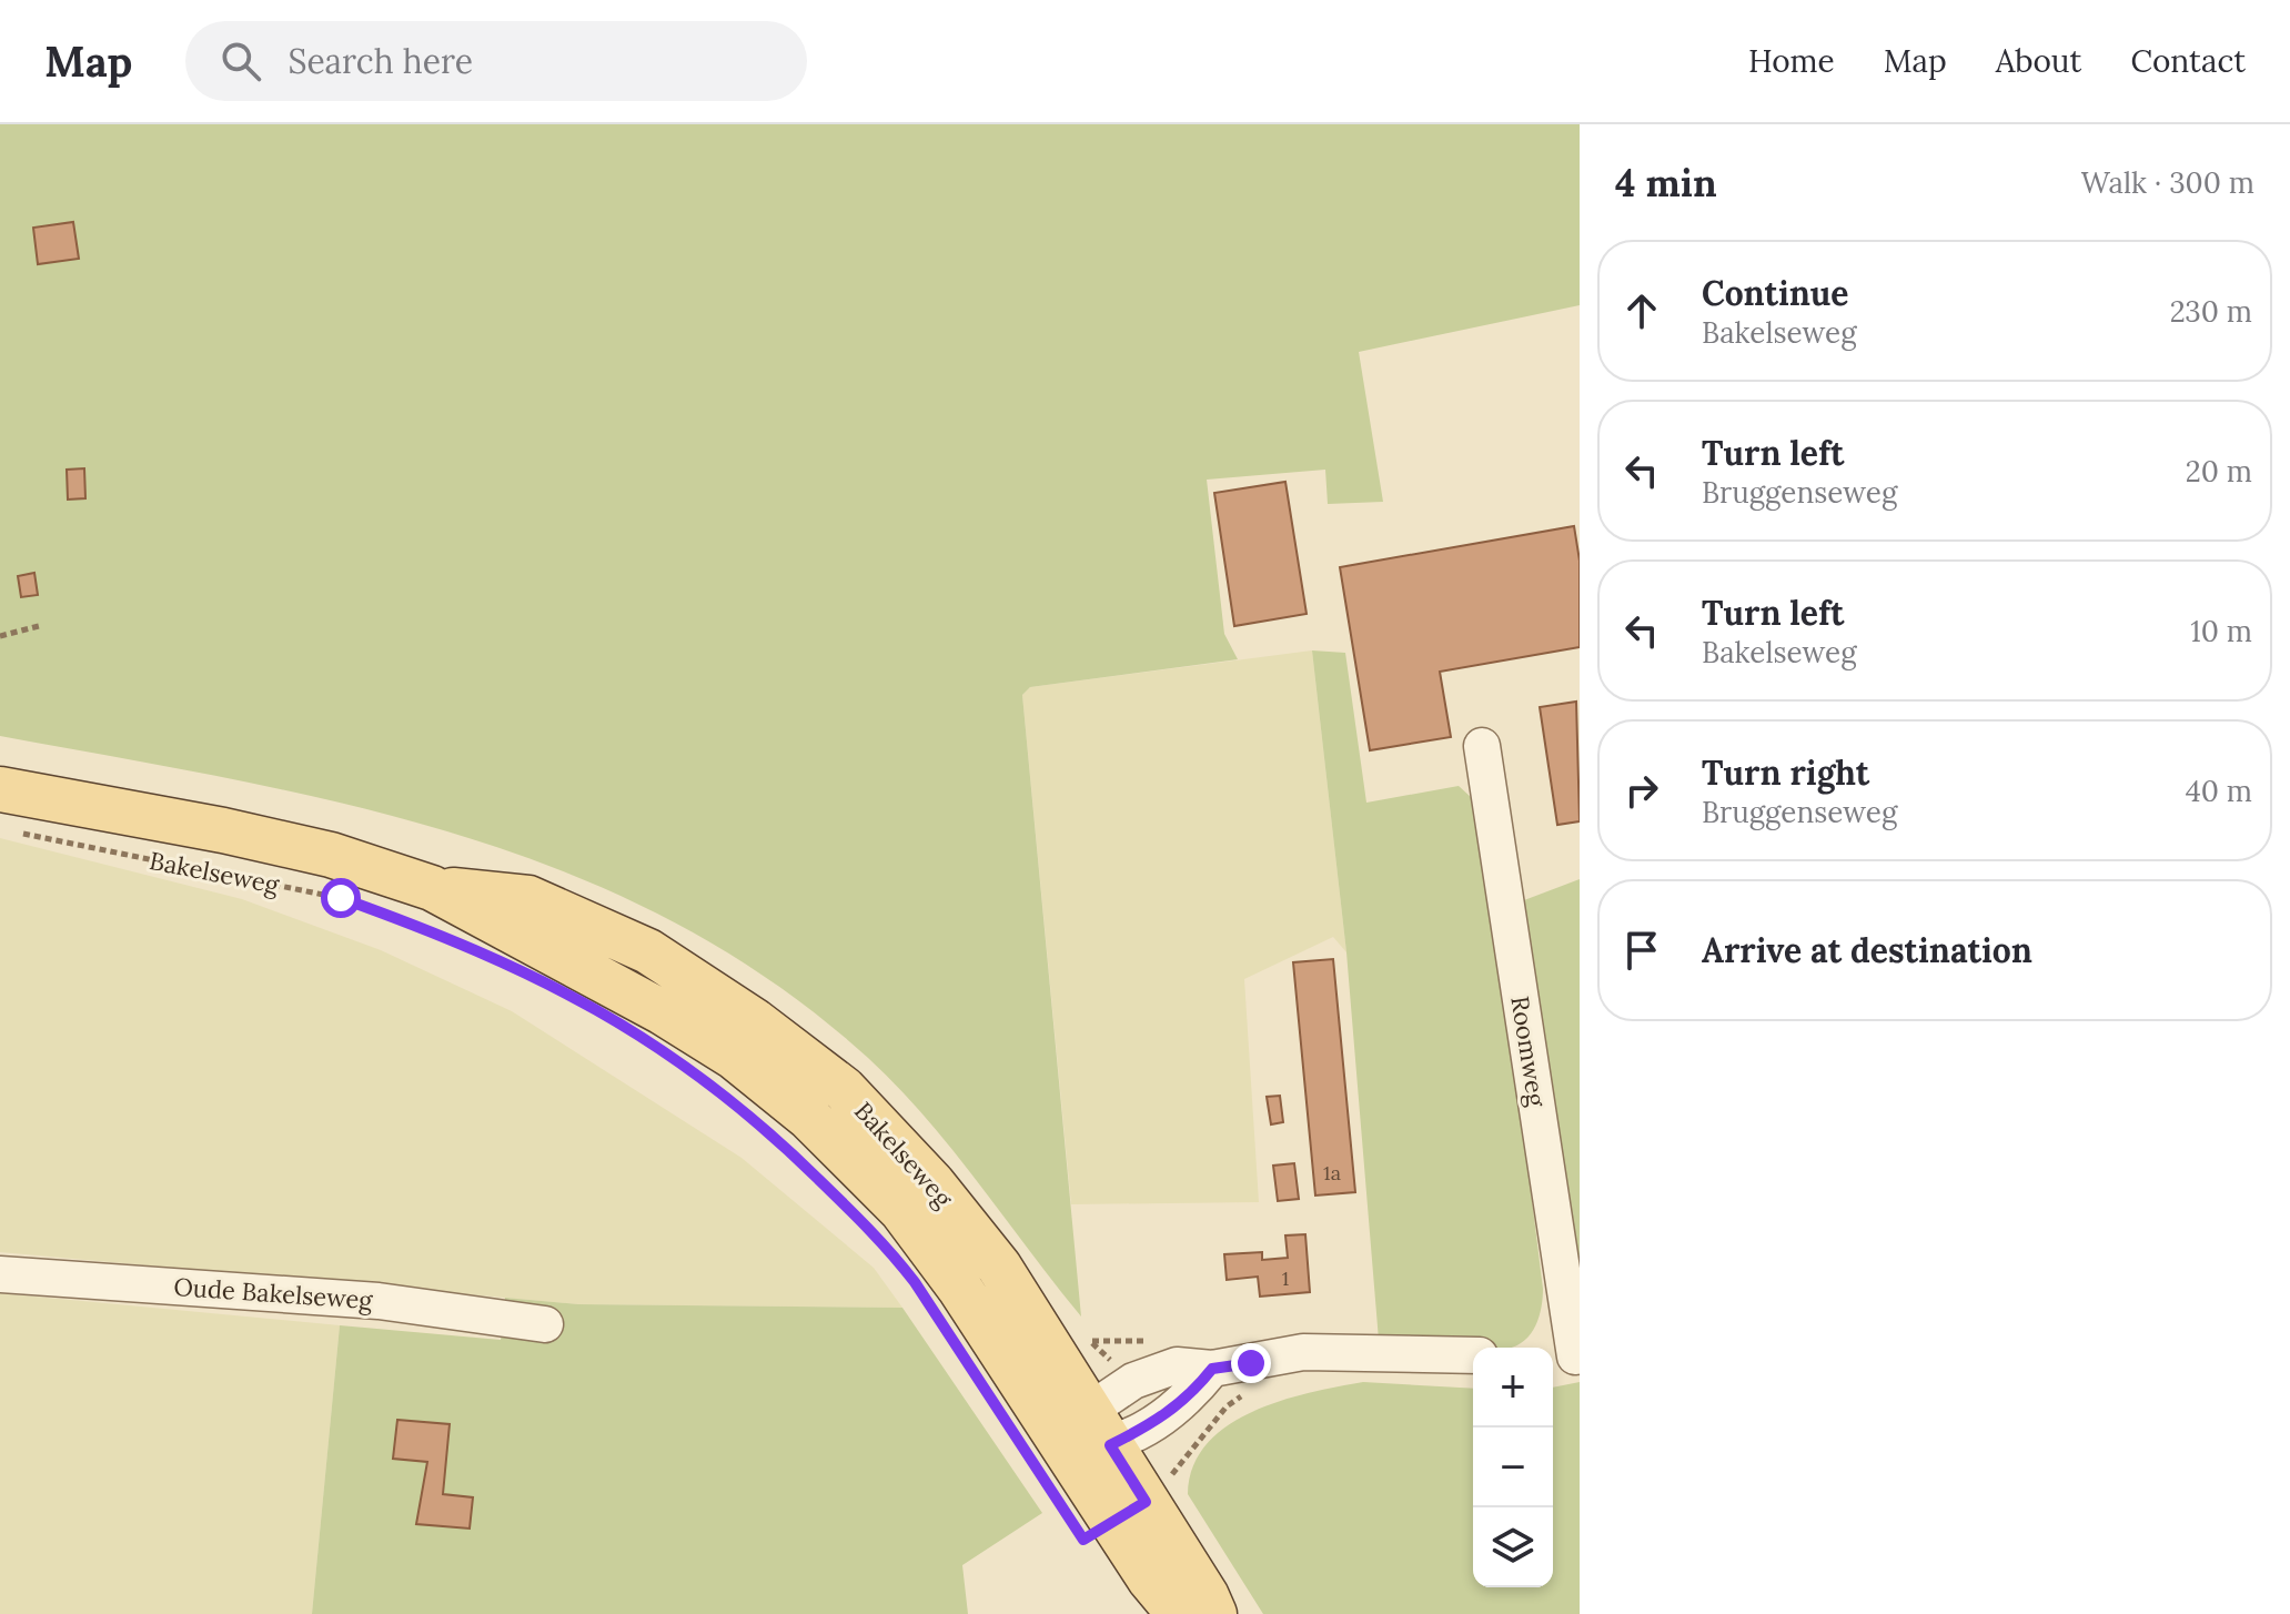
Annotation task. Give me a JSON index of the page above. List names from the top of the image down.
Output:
{
  "streets": {
    "main road": ["Bakelseweg"],
    "street": ["Roomweg", "Oude Bakelseweg"]
  },
  "house_numbers": ["1a", "1"],
  "page": {
    "header": "Map",
    "search": "Search here",
    "nav": [
      "Home",
      "Map",
      "About",
      "Contact"
    ],
    "heading": ["4 min", "Walk · 300 m"],
    "list": [
      ["Continue", "Bakelseweg", "230 m"],
      ["Turn left", "Bruggenseweg", "20 m"],
      ["Turn left", "Bakelseweg", "10 m"],
      ["Turn right", "Bruggenseweg", "40 m"],
      "Arrive at destination"
    ],
    "map_buttons": ["+", "−"]
  }
}
